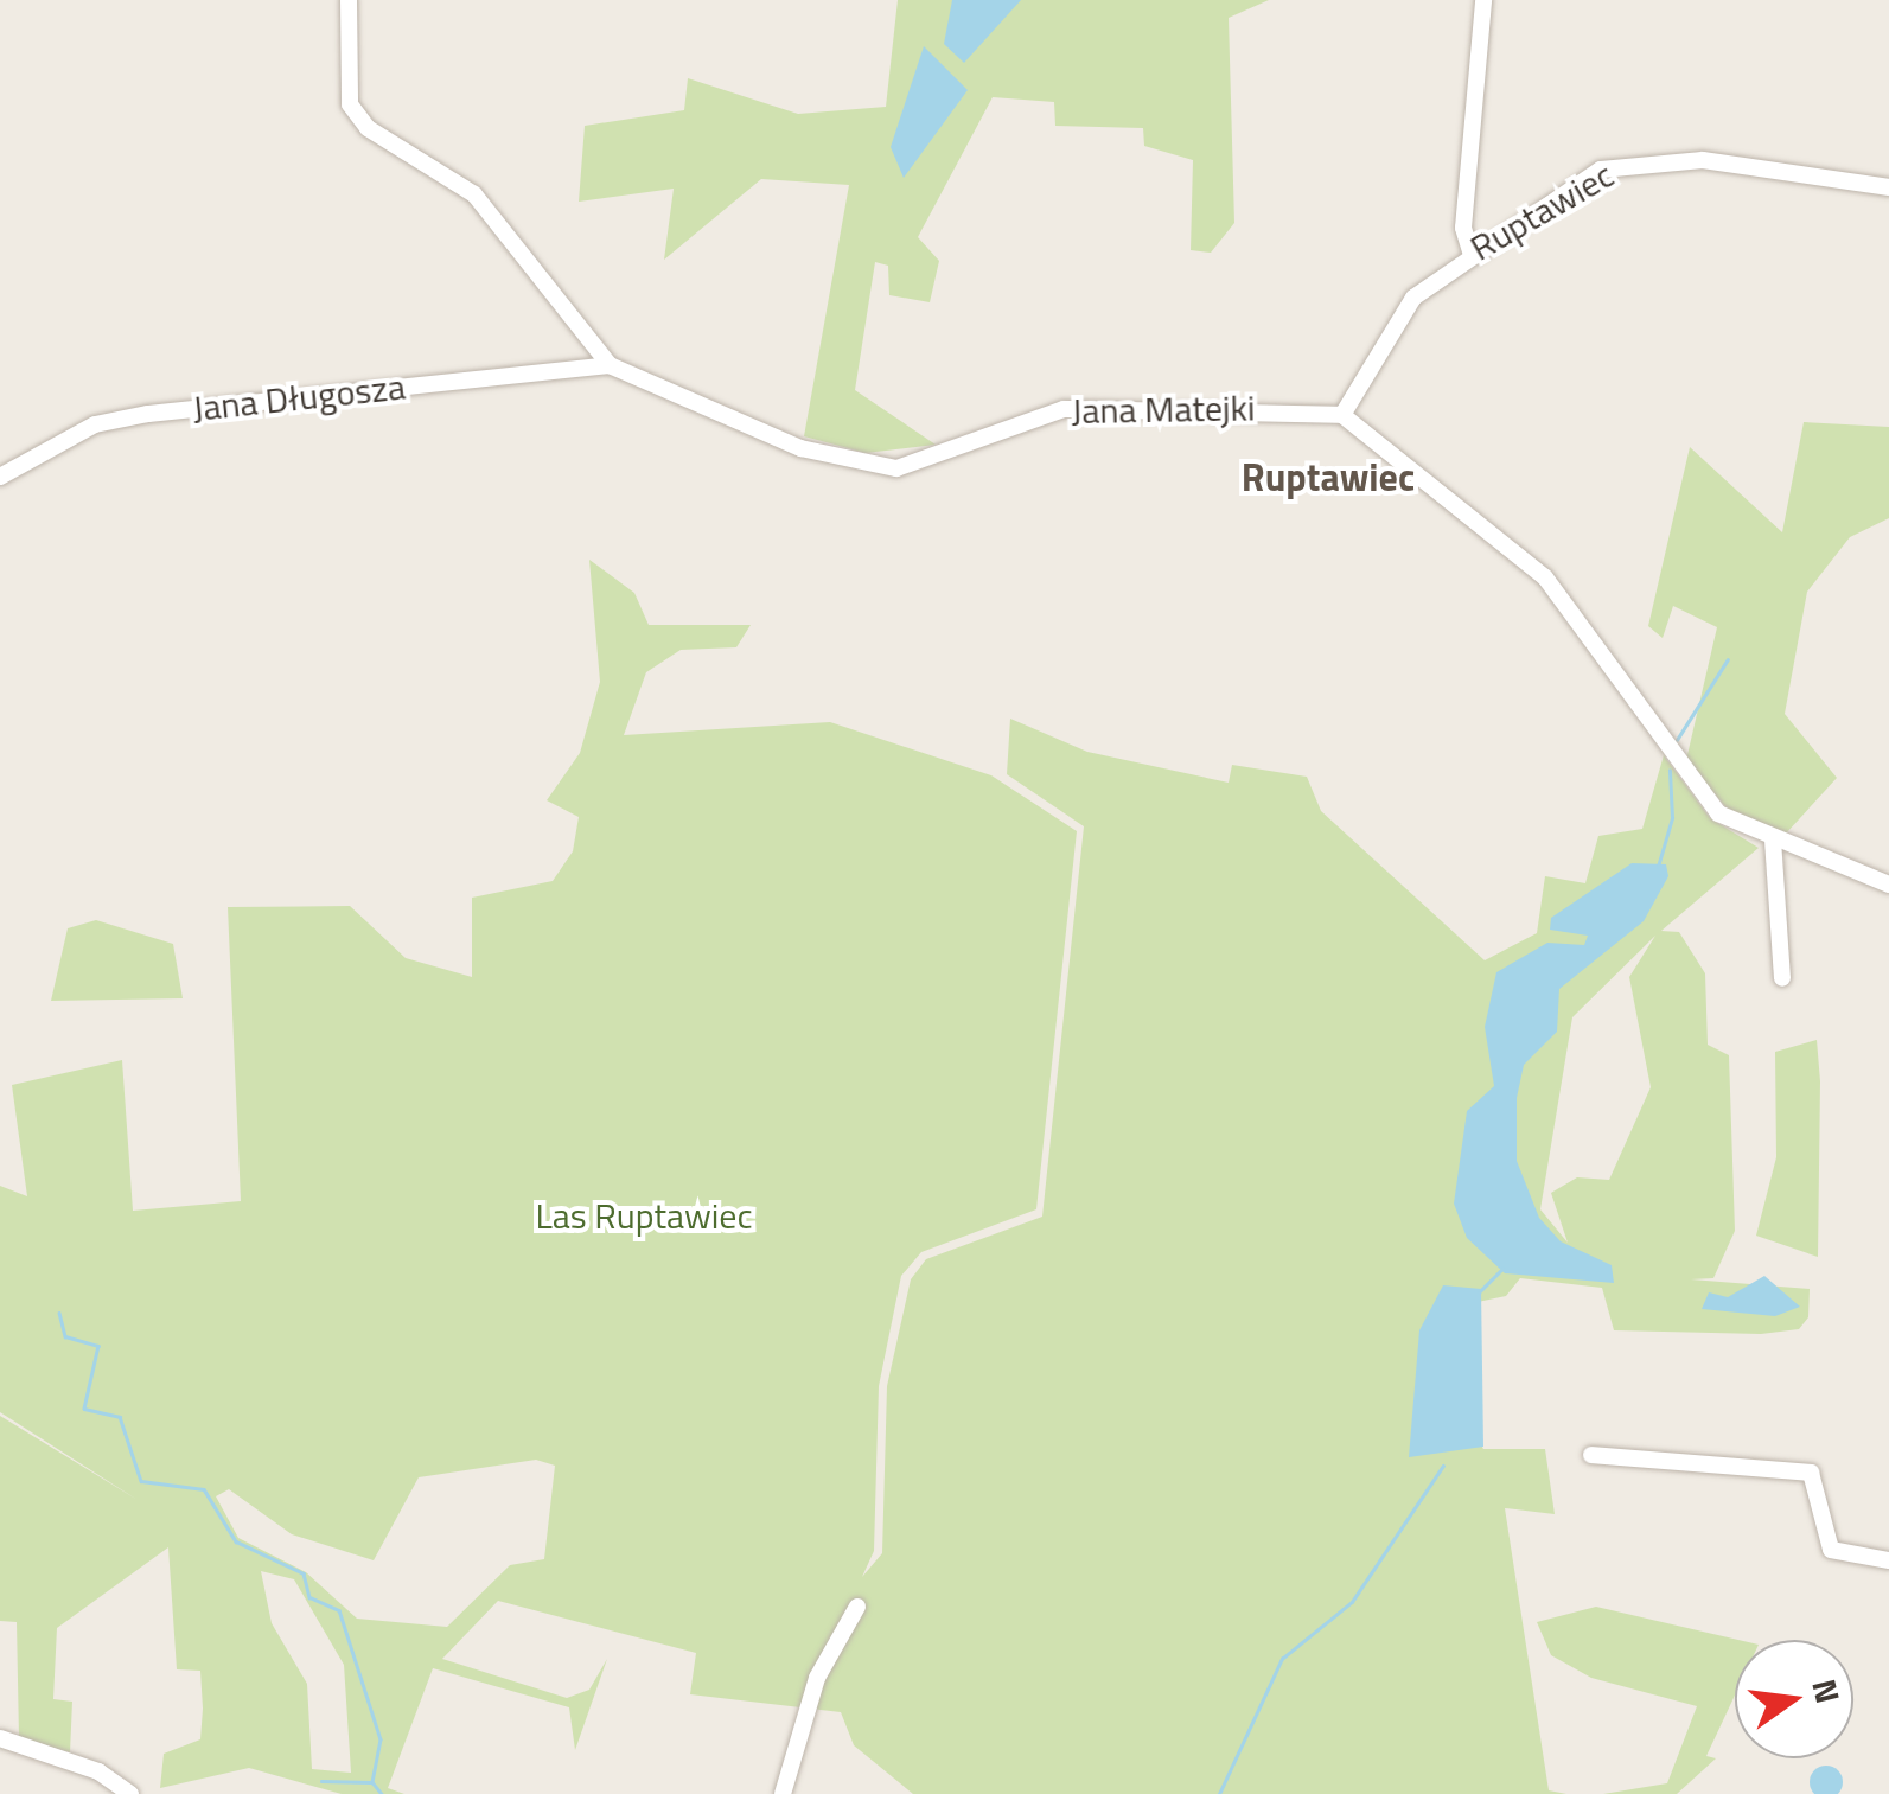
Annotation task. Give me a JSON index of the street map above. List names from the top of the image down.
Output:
{
  "streets": {
    "street": ["Ruptawiec", "Jana Długosza", "Jana Matejki"]
  },
  "crossings": [
    ["Ruptawiec", "Jana Matejki"],
    ["Jana Długosza", "Jana Matejki"]
  ],
  "districts": ["Ruptawiec"],
  "parks": ["Las Ruptawiec"],
  "north": "right"
}
